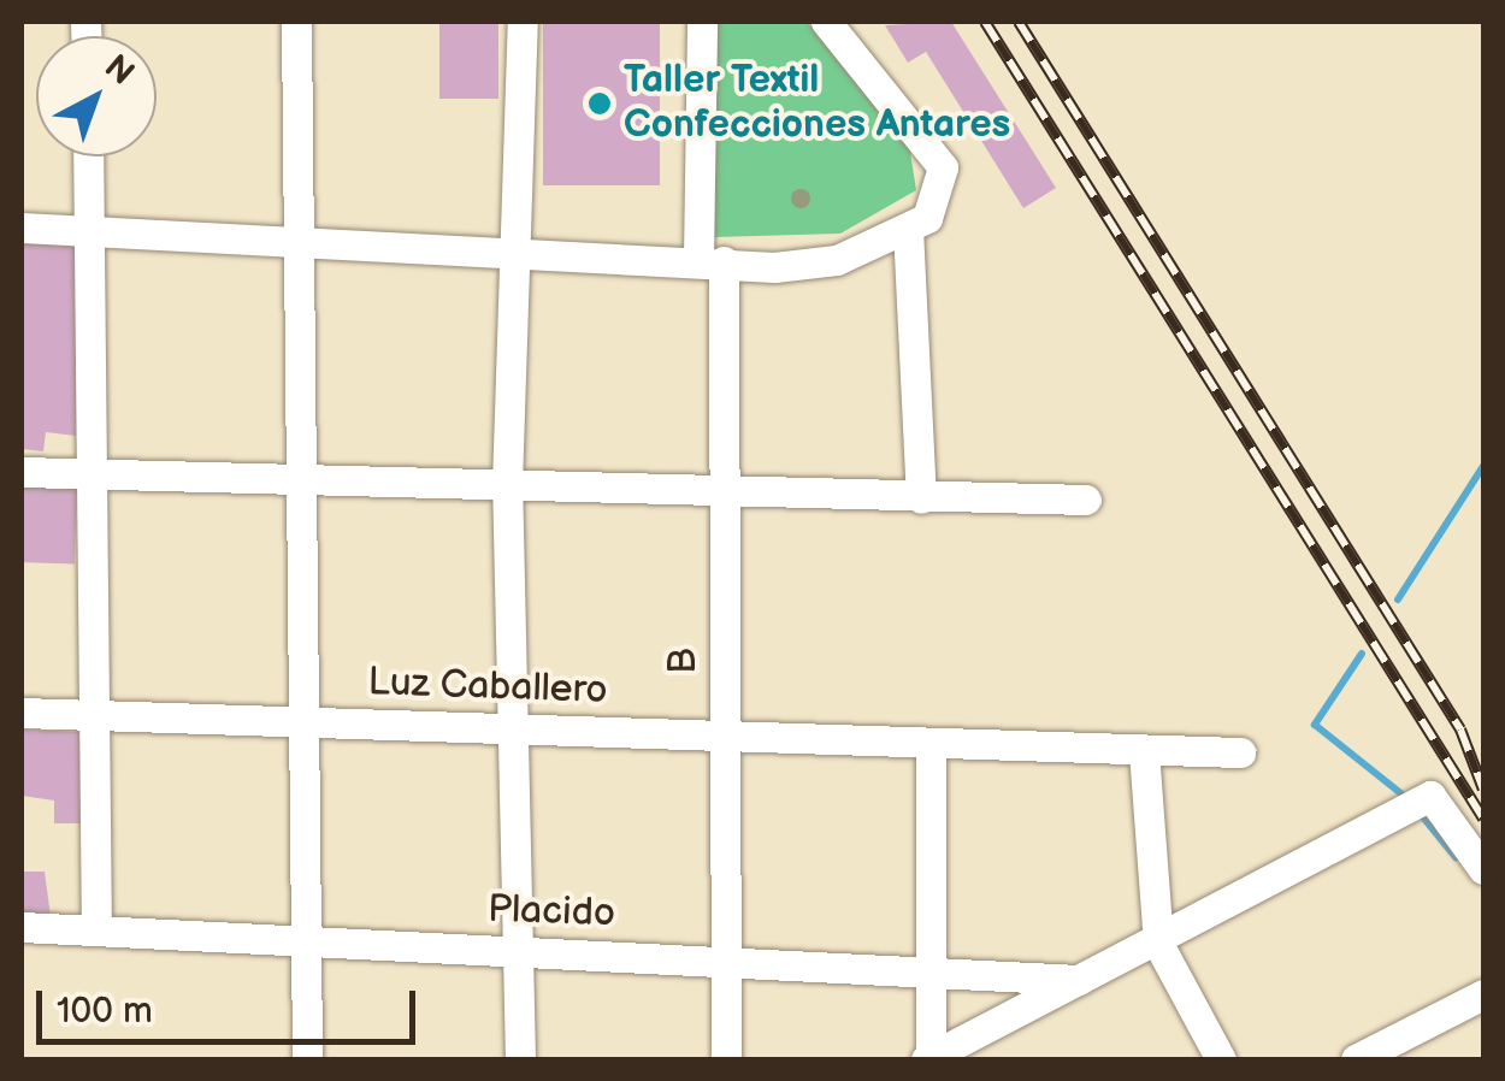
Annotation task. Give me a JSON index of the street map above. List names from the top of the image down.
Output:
{
  "streets": {
    "street": ["B", "Luz Caballero", "Placido"]
  },
  "crossings": [
    ["B", "Luz Caballero"],
    ["B", "Placido"]
  ],
  "places": ["Taller Textil Confecciones Antares"],
  "scale_bar": "100 m",
  "north": "top right"
}
